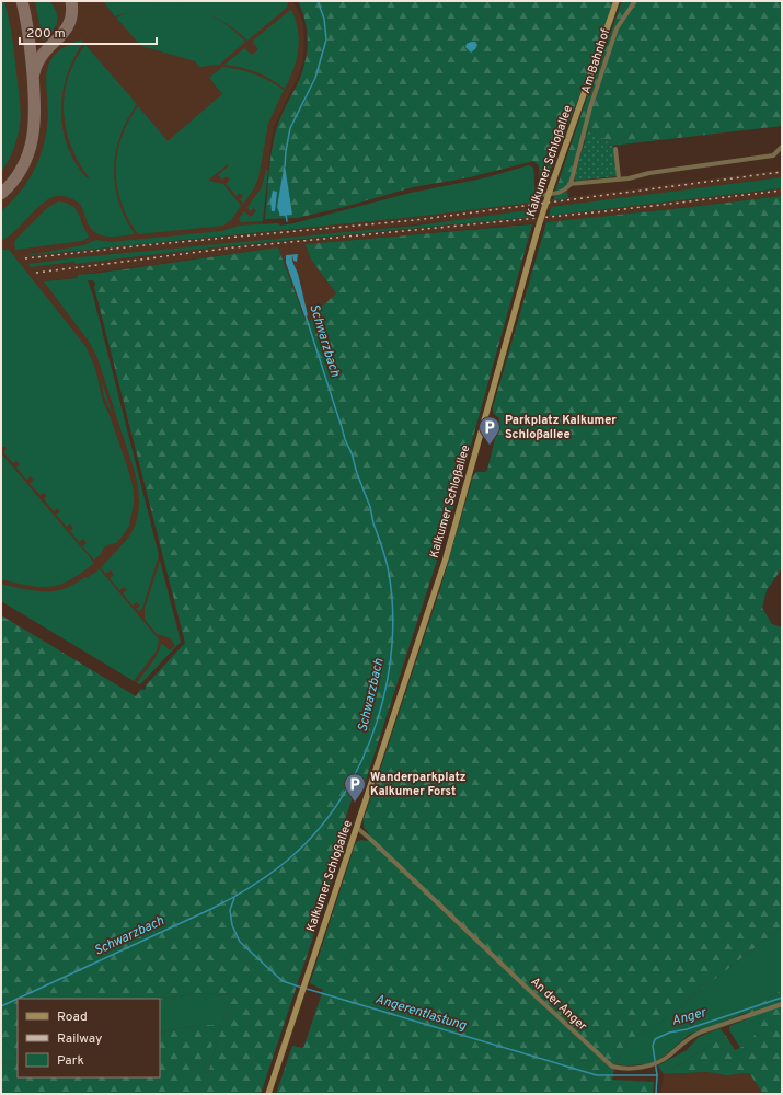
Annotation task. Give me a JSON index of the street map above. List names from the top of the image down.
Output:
{
  "streets": {
    "main road": ["Kalkumer Schloßallee"],
    "street": ["Am Bahnhof", "An der Anger"]
  },
  "crossings": [
    ["Kalkumer Schloßallee", "An der Anger"]
  ],
  "water": ["Schwarzbach", "Angerentlastung", "Anger"],
  "places": {
    "parking": ["Parkplatz Kalkumer Schloßallee", "Wanderparkplatz Kalkumer Forst"]
  },
  "legend": ["Road", "Railway", "Park"],
  "scale_bar": "200 m"
}
